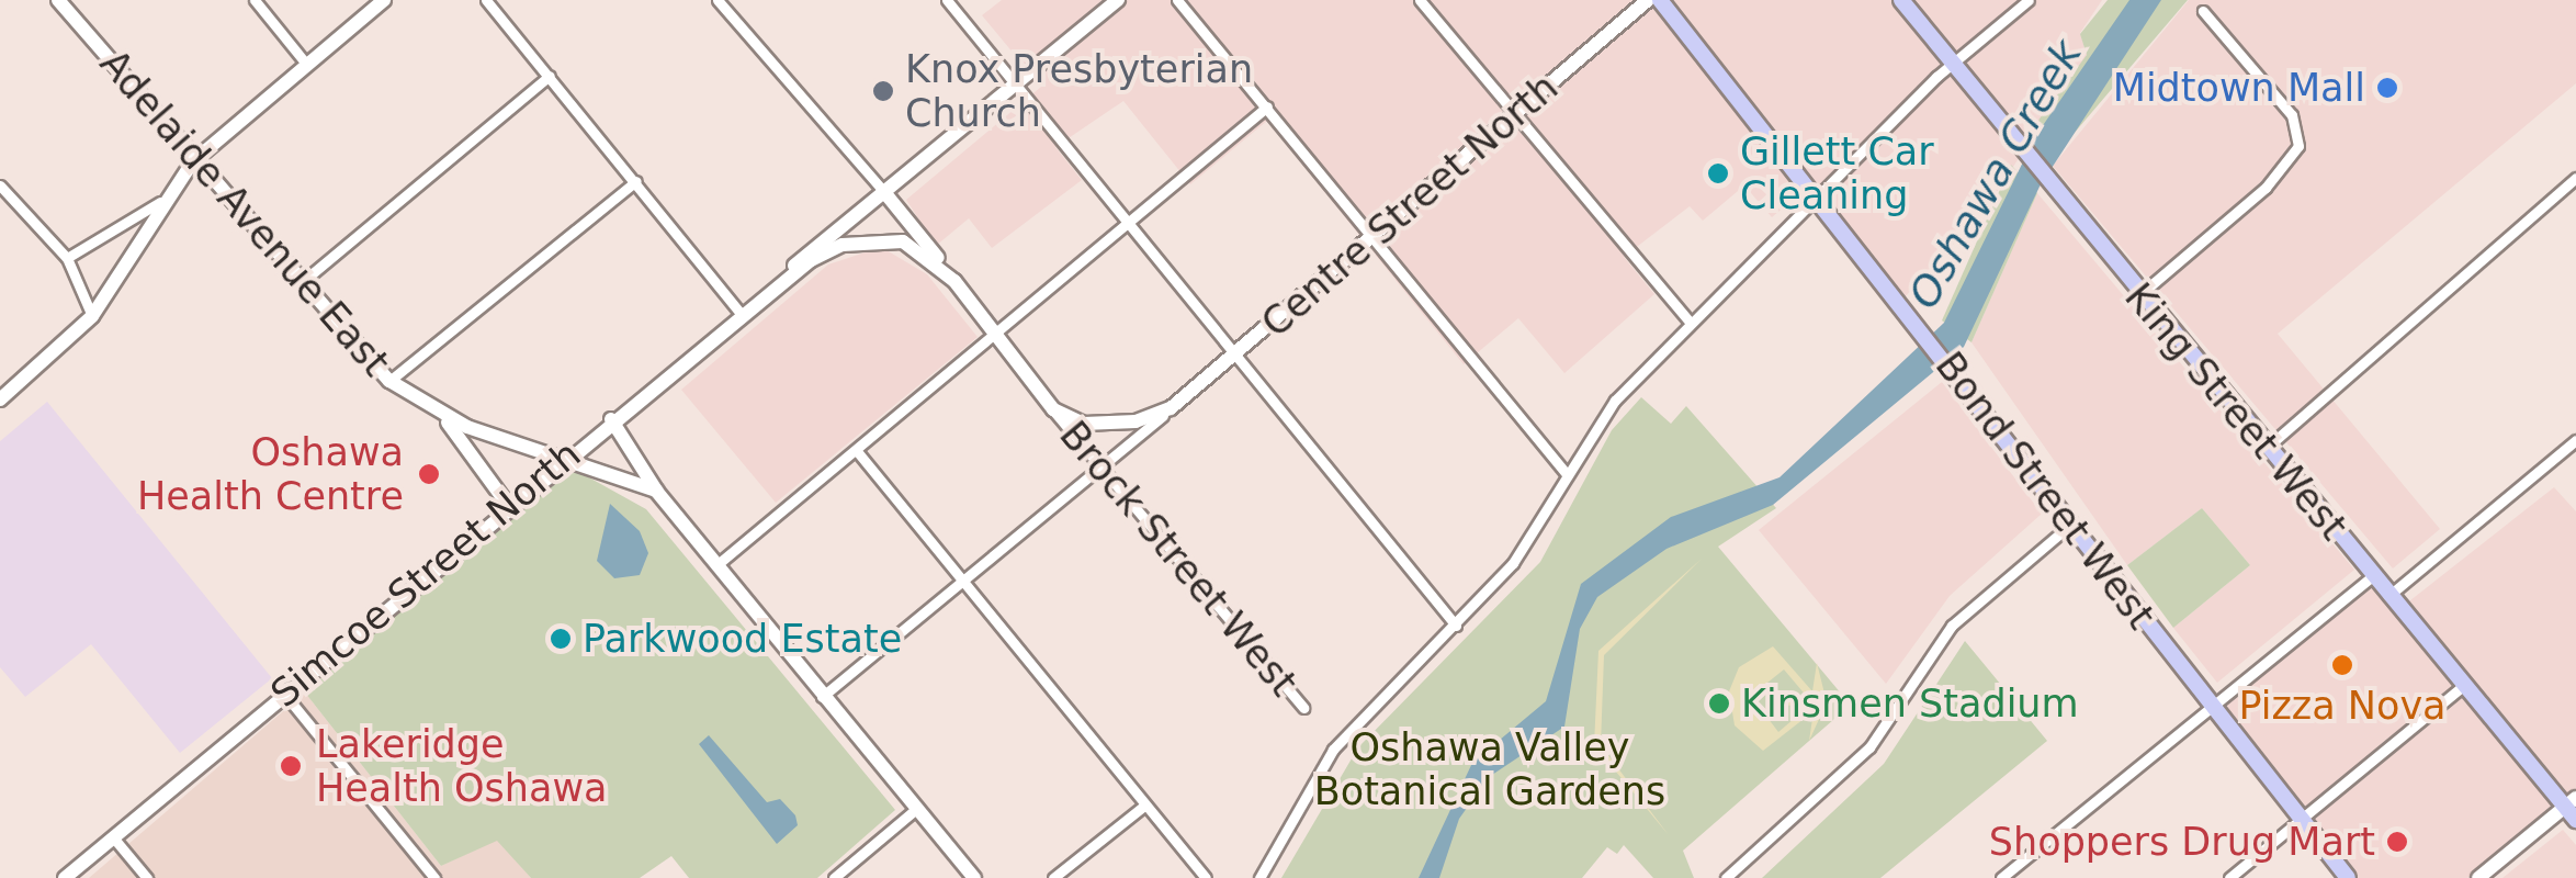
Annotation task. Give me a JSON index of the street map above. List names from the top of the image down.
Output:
{
  "streets": {
    "main road": [
      "Centre Street North",
      "Adelaide Avenue East",
      "King Street West",
      "Bond Street West",
      "Brock Street West",
      "Simcoe Street North"
    ]
  },
  "crossings": [
    ["Centre Street North", "Brock Street West"],
    ["Adelaide Avenue East", "Simcoe Street North"],
    ["Brock Street West", "Simcoe Street North"]
  ],
  "water": ["Oshawa Creek"],
  "parks": ["Oshawa Valley Botanical Gardens"],
  "places": [
    "Midtown Mall",
    "Knox Presbyterian Church",
    "Gillett Car Cleaning",
    "Oshawa Health Centre",
    "Parkwood Estate",
    "Pizza Nova",
    "Kinsmen Stadium",
    "Lakeridge Health Oshawa",
    "Shoppers Drug Mart"
  ]
}
